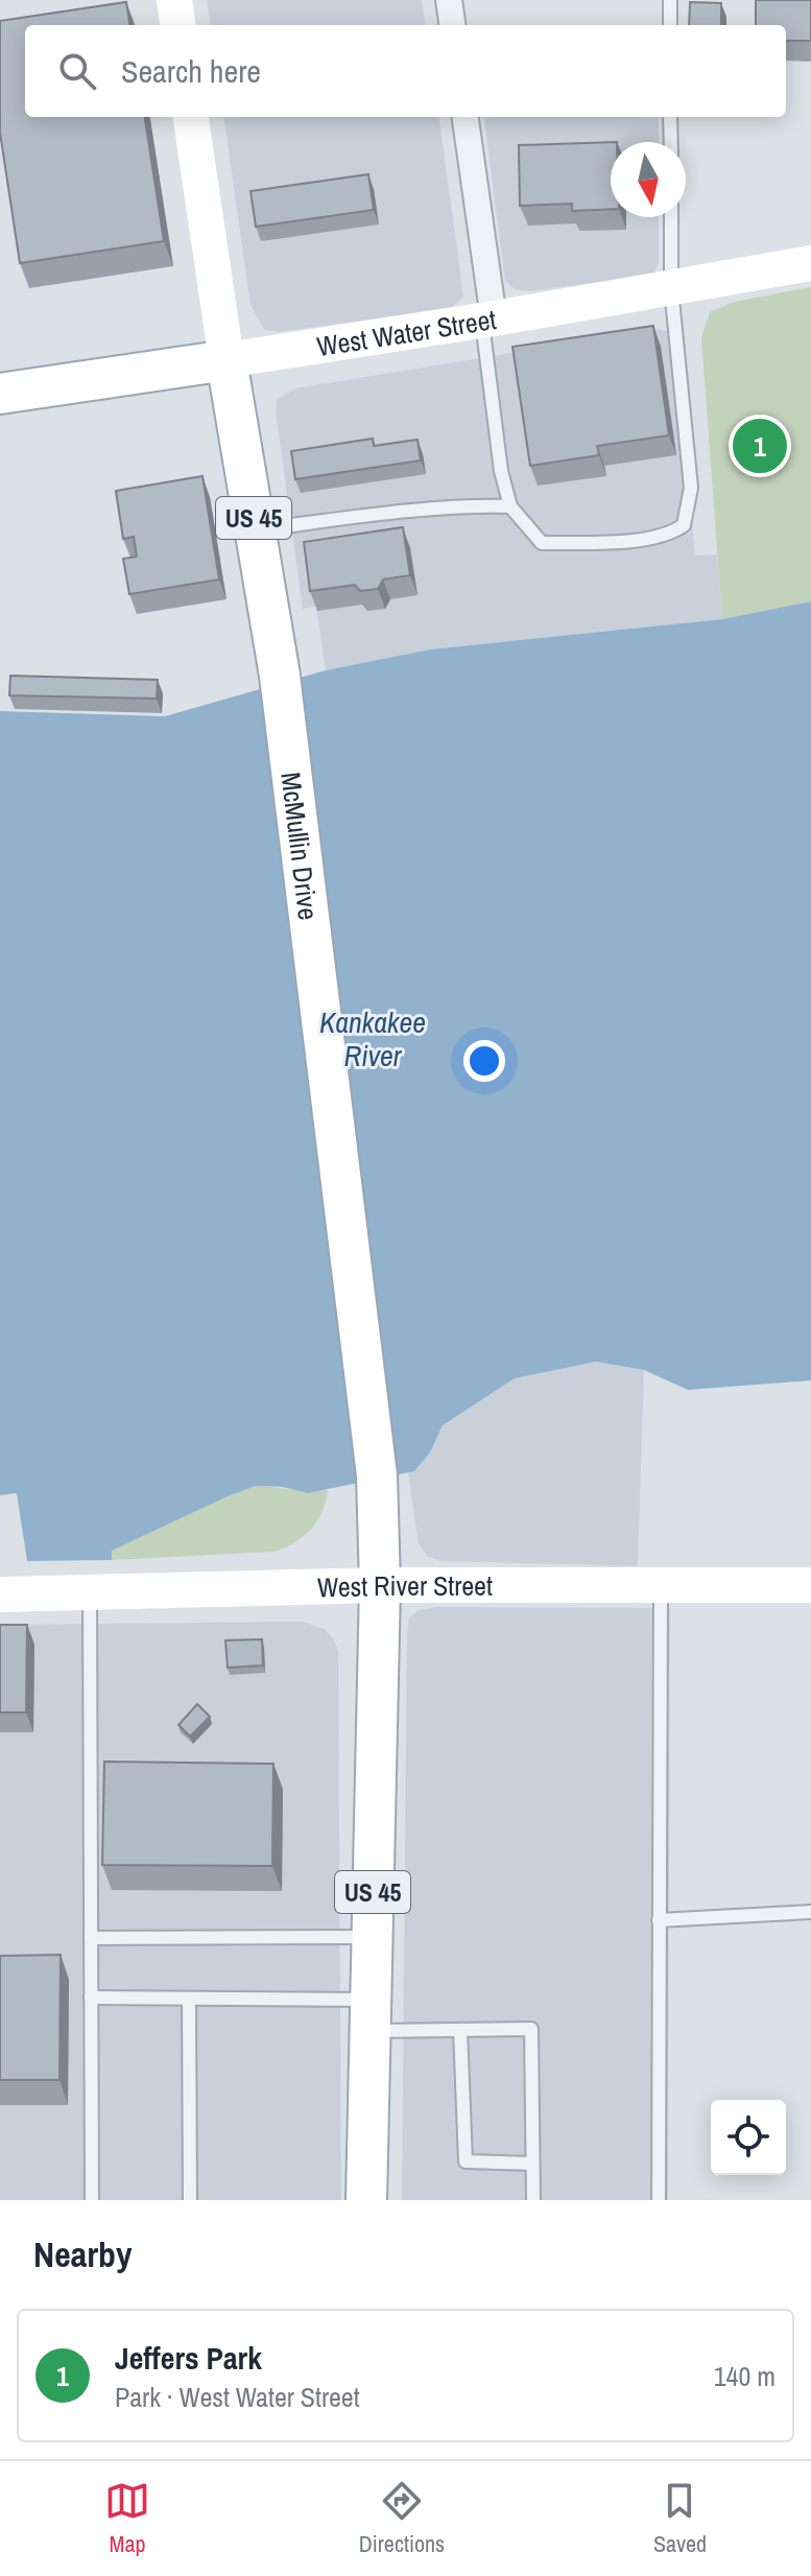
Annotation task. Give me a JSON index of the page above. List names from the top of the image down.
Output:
{
  "streets": {
    "main road": [
      "West Water Street",
      "US 45",
      "McMullin Drive",
      "West River Street"
    ]
  },
  "crossings": [
    ["West Water Street", "McMullin Drive"],
    ["US 45", "McMullin Drive"],
    ["US 45", "West River Street"],
    ["McMullin Drive", "West River Street"]
  ],
  "water": ["Kankakee River"],
  "north": "bottom",
  "page": {
    "search": "Search here",
    "pins": "1",
    "heading": "Nearby",
    "list": [
      {
        "mark": "1",
        "name": "Jeffers Park",
        "note": "Park · West Water Street",
        "value": "140 m"
      }
    ],
    "nav": ["Map", "Directions", "Saved"]
  }
}
